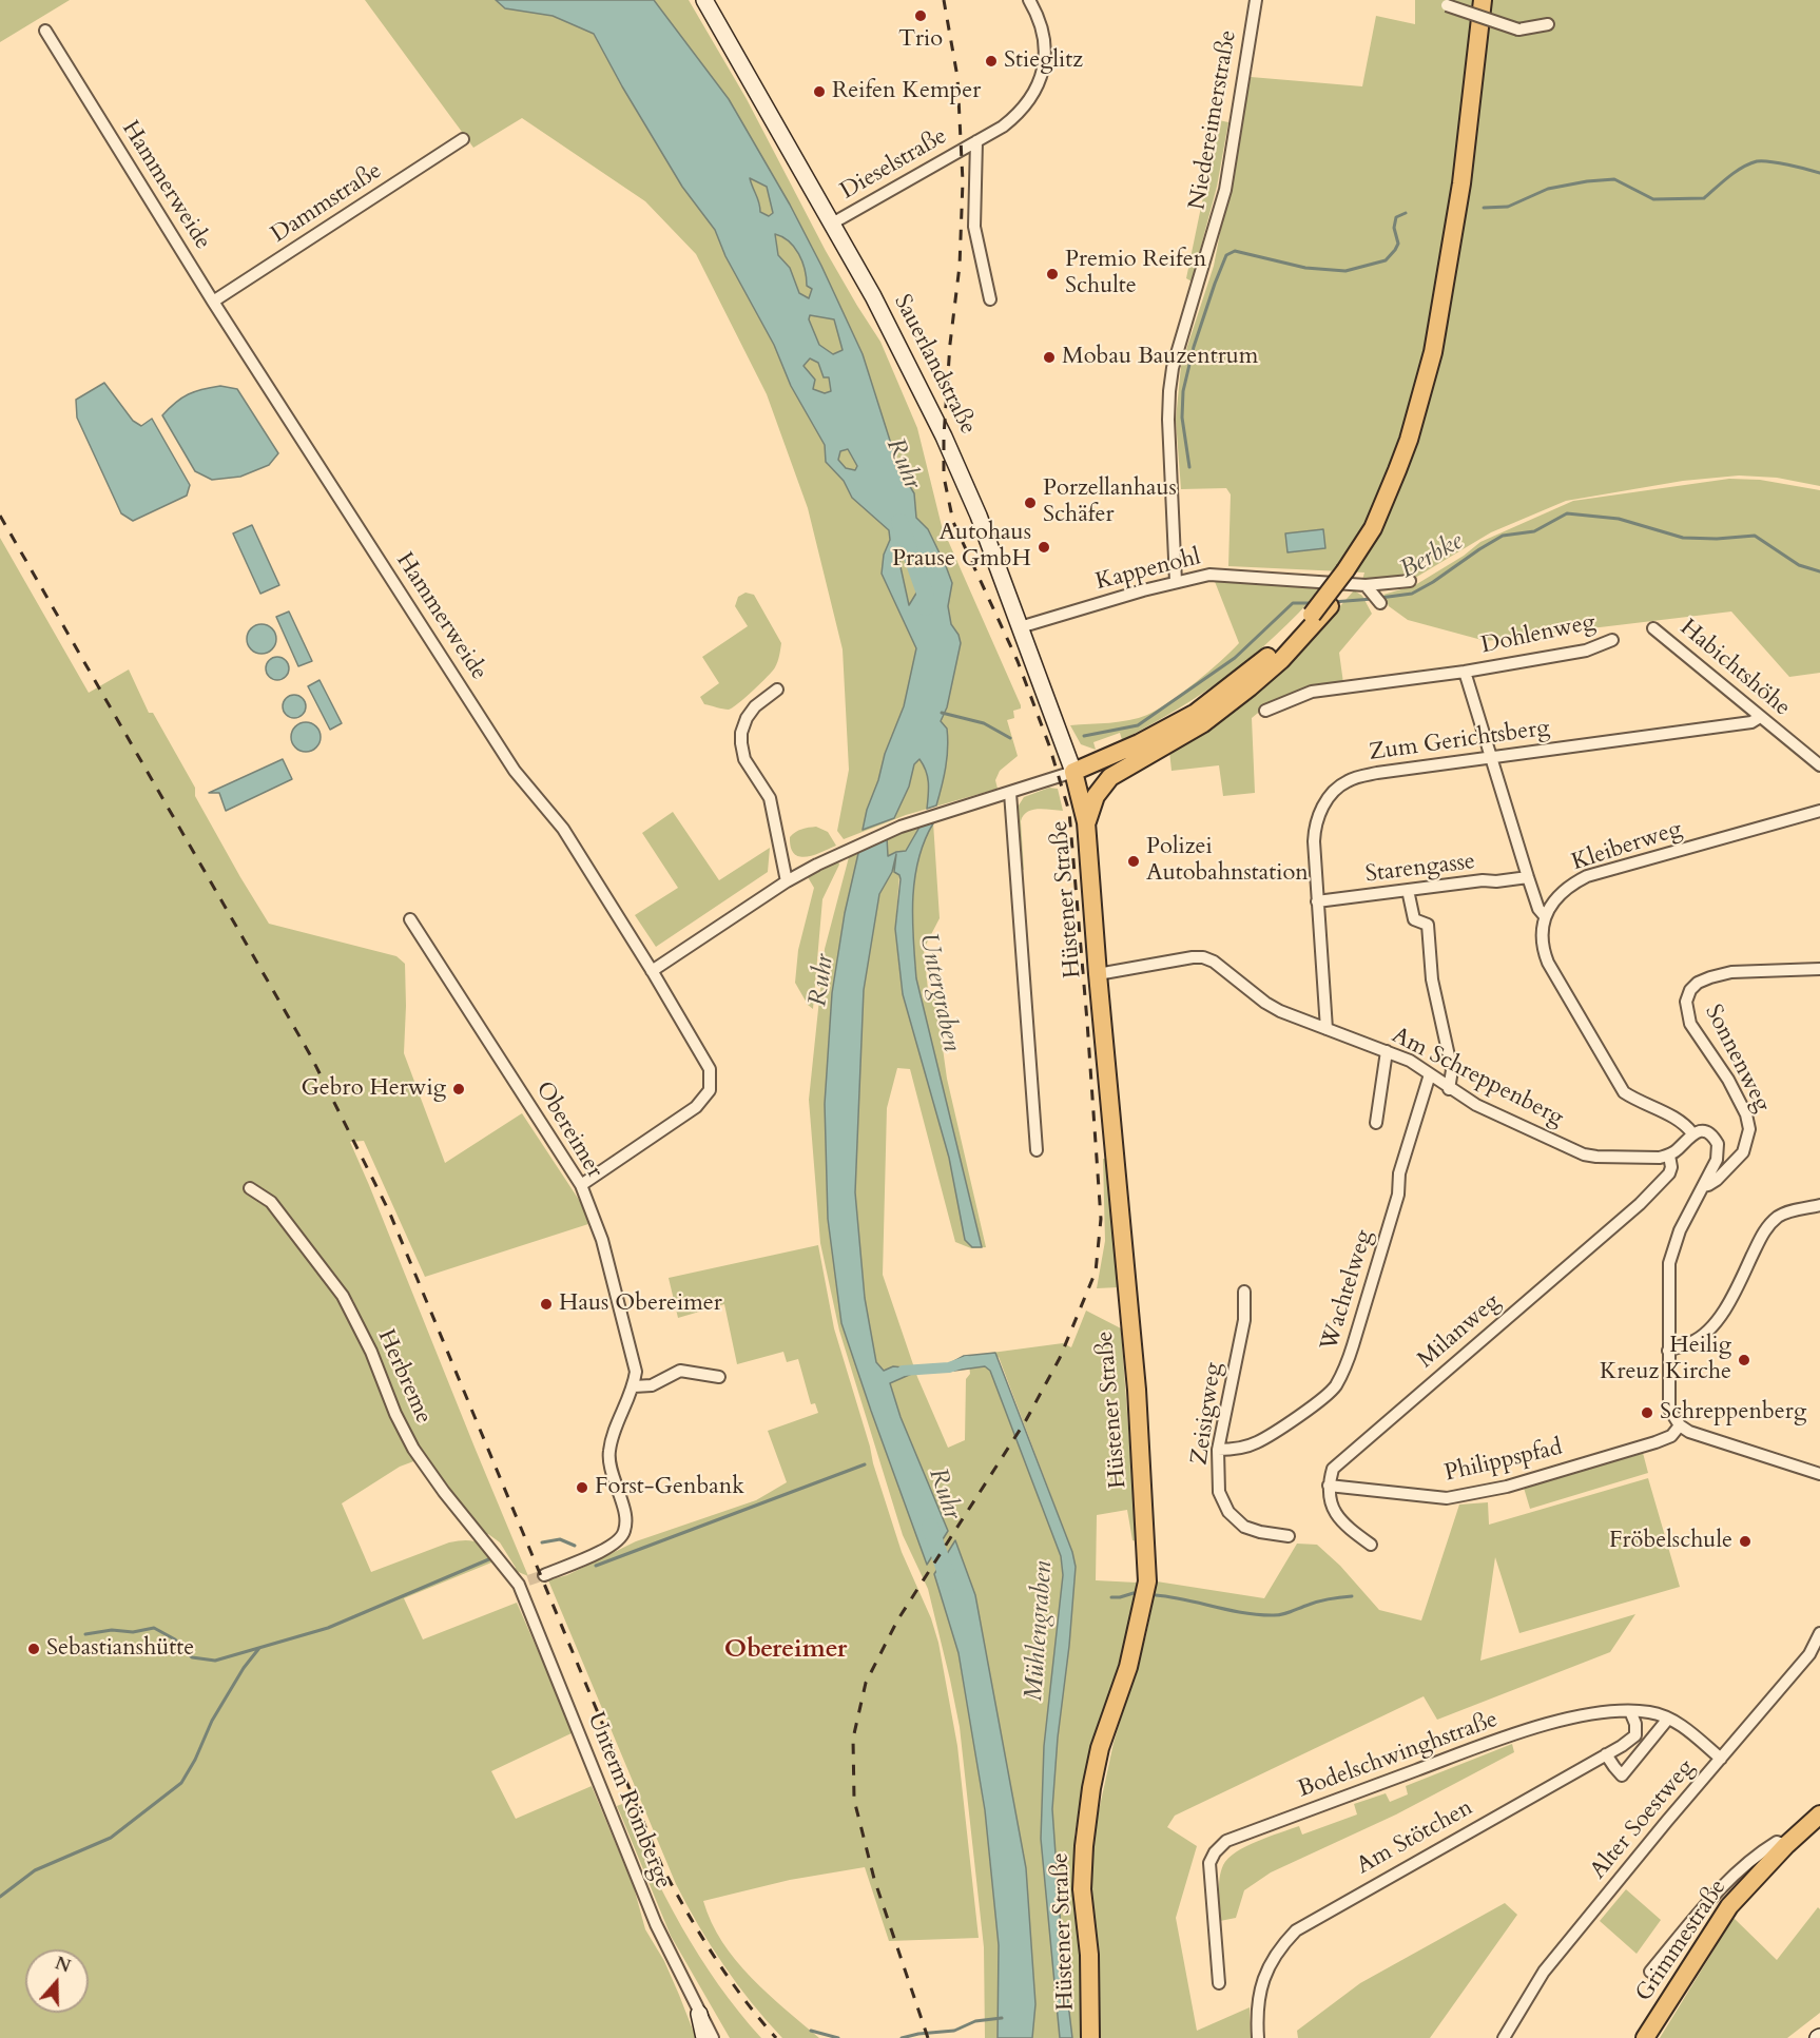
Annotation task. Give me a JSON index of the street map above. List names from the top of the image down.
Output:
{
  "streets": {
    "main road": ["Hüstener Straße", "Grimmestraße"],
    "street": [
      "Niedereimerstraße",
      "Dieselstraße",
      "Hammerweide",
      "Dammstraße",
      "Sauerlandstraße",
      "Kappenohl",
      "Dohlenweg",
      "Habichtshöhe",
      "Zum Gerichtsberg",
      "Kleiberweg",
      "Starengasse",
      "Sonnenweg",
      "Am Schreppenberg",
      "Obereimer",
      "Wachtelweg",
      "Milanweg",
      "Herbreme",
      "Zeisigweg",
      "Philippspfad",
      "Bodelschwinghstraße",
      "Unterm Römberge",
      "Alter Soestweg",
      "Am Stötchen"
    ]
  },
  "crossings": [
    ["Niedereimerstraße", "Kappenohl"],
    ["Dieselstraße", "Sauerlandstraße"],
    ["Hammerweide", "Dammstraße"],
    ["Hammerweide", "Obereimer"],
    ["Sauerlandstraße", "Kappenohl"],
    ["Sauerlandstraße", "Hüstener Straße"],
    ["Dohlenweg", "Zum Gerichtsberg"],
    ["Dohlenweg", "Kleiberweg"],
    ["Dohlenweg", "Starengasse"],
    ["Habichtshöhe", "Zum Gerichtsberg"],
    ["Zum Gerichtsberg", "Starengasse"],
    ["Zum Gerichtsberg", "Am Schreppenberg"],
    ["Hüstener Straße", "Am Schreppenberg"],
    ["Am Schreppenberg", "Wachtelweg"],
    ["Am Schreppenberg", "Milanweg"],
    ["Wachtelweg", "Zeisigweg"],
    ["Milanweg", "Philippspfad"],
    ["Herbreme", "Unterm Römberge"],
    ["Bodelschwinghstraße", "Alter Soestweg"],
    ["Bodelschwinghstraße", "Am Stötchen"]
  ],
  "districts": ["Obereimer"],
  "water": [
    "Ruhr",
    "Berbke",
    "Untergraben",
    "Mühlengraben"
  ],
  "places": [
    "Trio",
    "Stieglitz",
    "Reifen Kemper",
    "Premio Reifen Schulte",
    "Mobau Bauzentrum",
    "Porzellanhaus Schäfer",
    "Autohaus Prause GmbH",
    "Polizei Autobahnstation",
    "Gebro Herwig",
    "Haus Obereimer",
    "Heilig Kreuz Kirche",
    "Schreppenberg",
    "Forst-Genbank",
    "Fröbelschule",
    "Sebastianshütte"
  ],
  "north": "top"
}
